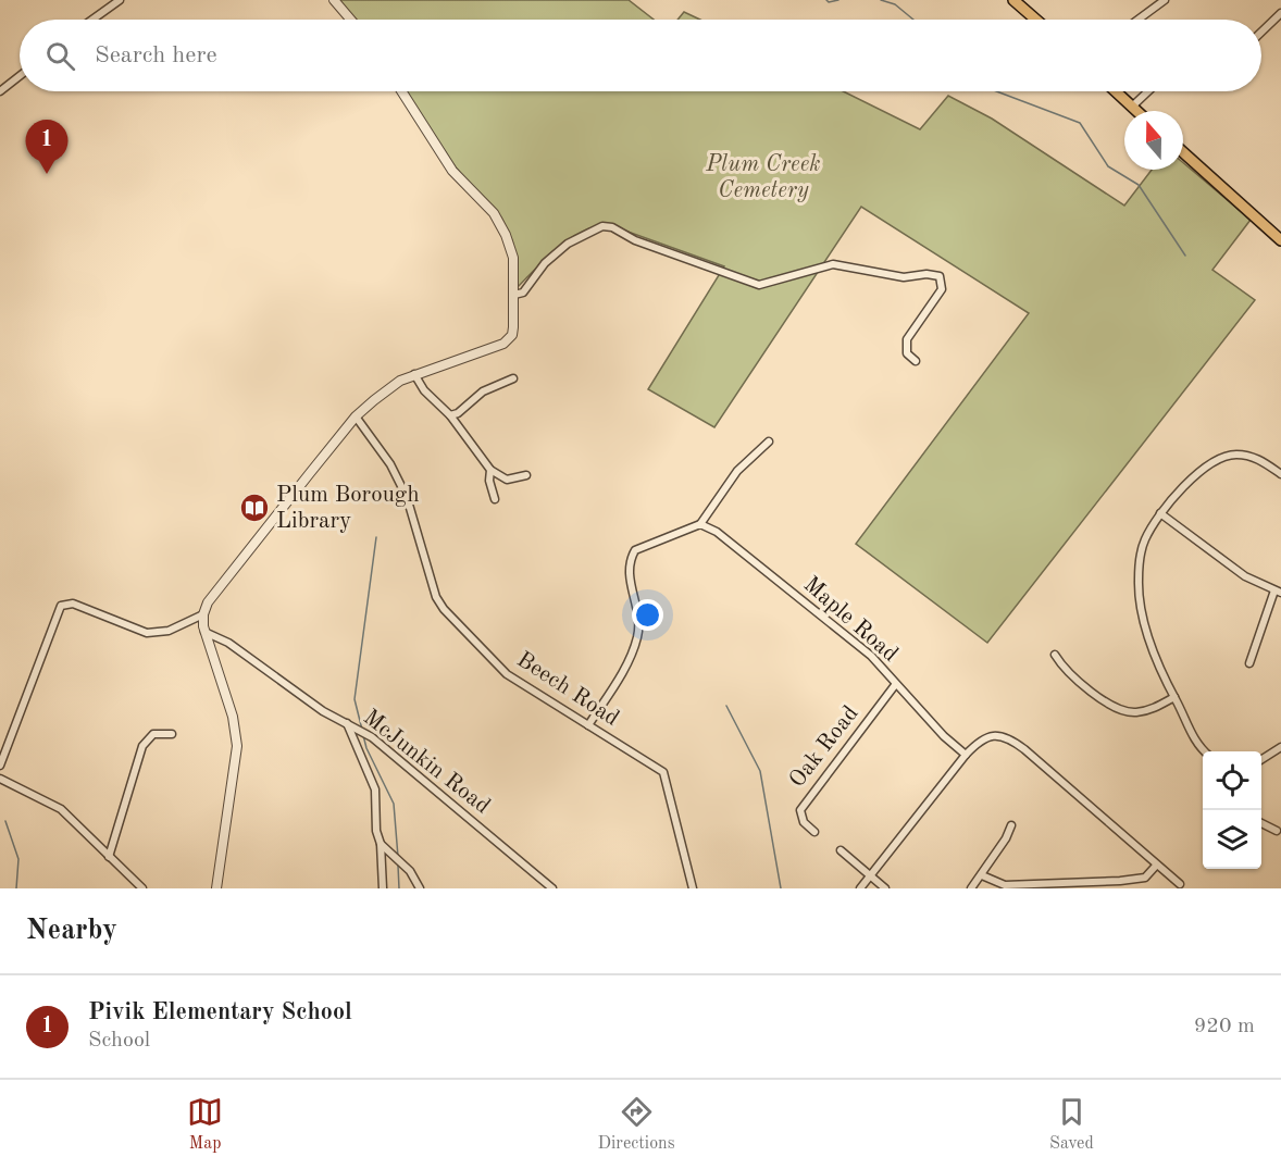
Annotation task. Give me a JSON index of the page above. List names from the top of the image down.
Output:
{
  "streets": {
    "street": [
      "Maple Road",
      "Beech Road",
      "Oak Road",
      "McJunkin Road"
    ]
  },
  "crossings": [
    ["Maple Road", "Oak Road"]
  ],
  "parks": ["Plum Creek Cemetery"],
  "places": {
    "library": ["Plum Borough Library"]
  },
  "north": "top",
  "page": {
    "search": "Search here",
    "pins": "1",
    "heading": "Nearby",
    "list": [
      {
        "mark": "1",
        "name": "Pivik Elementary School",
        "note": "School",
        "value": "920 m"
      }
    ],
    "nav": ["Map", "Directions", "Saved"]
  }
}
